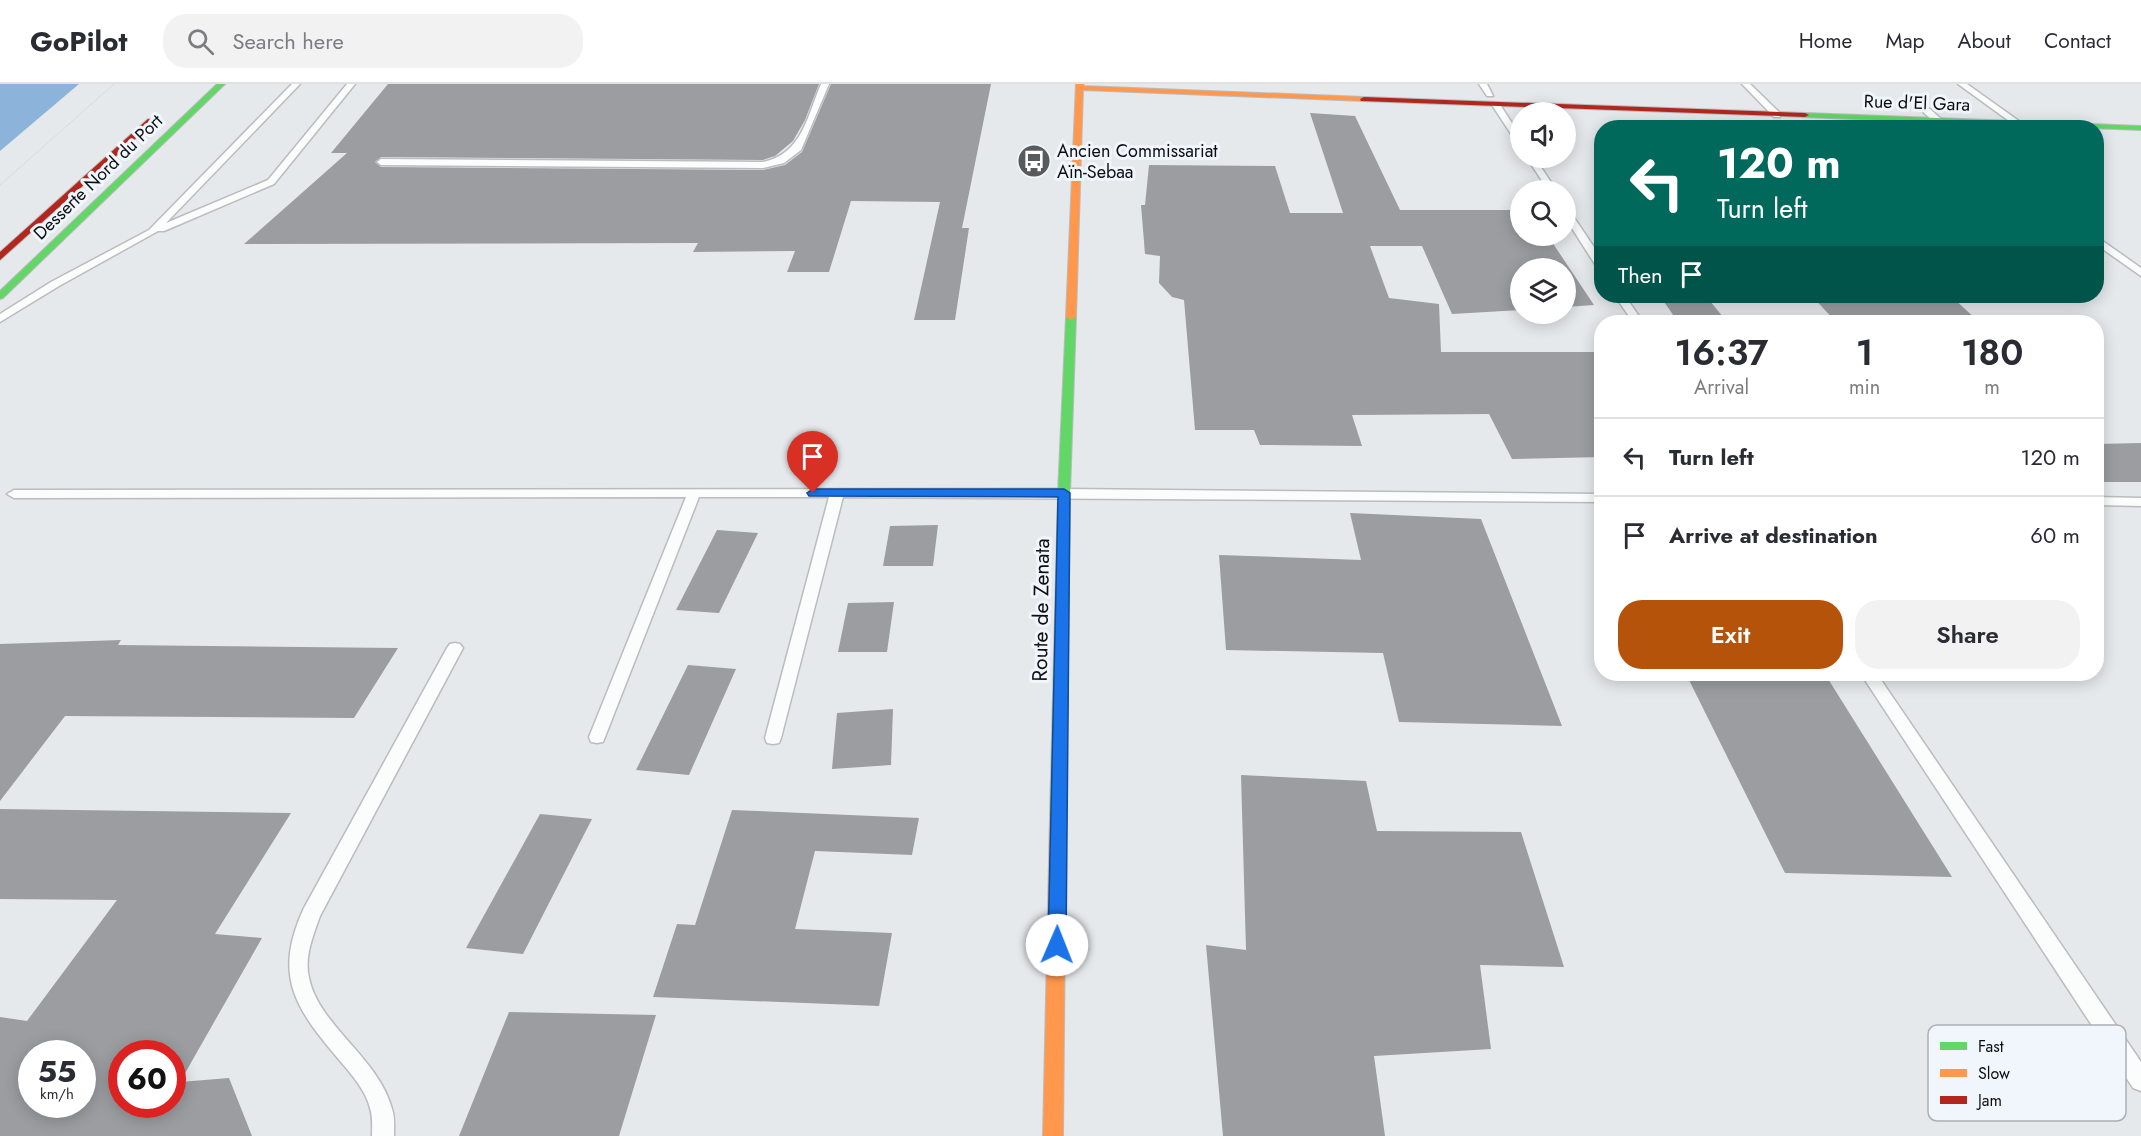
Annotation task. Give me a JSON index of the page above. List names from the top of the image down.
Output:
{
  "streets": {
    "street": ["Rue d'El Gara", "Desserte Nord du Port", "Route de Zenata"]
  },
  "crossings": [
    ["Rue d'El Gara", "Route de Zenata"]
  ],
  "places": {
    "bus stop": ["Ancien Commissariat Aïn-Sebaa"]
  },
  "legend": ["Fast", "Slow", "Jam"],
  "page": {
    "header": "GoPilot",
    "search": "Search here",
    "nav": [
      "Home",
      "Map",
      "About",
      "Contact"
    ],
    "turn": ["120 m", "Turn left"],
    "then": "Then",
    "eta": [
      "16:37",
      "Arrival",
      "1",
      "min",
      "180",
      "m"
    ],
    "list": [
      {
        "name": "Turn left",
        "value": "120 m"
      },
      {
        "name": "Arrive at destination",
        "value": "60 m"
      }
    ],
    "buttons": ["Exit", "Share"],
    "speed": "55 km/h",
    "limit": "60"
  }
}
